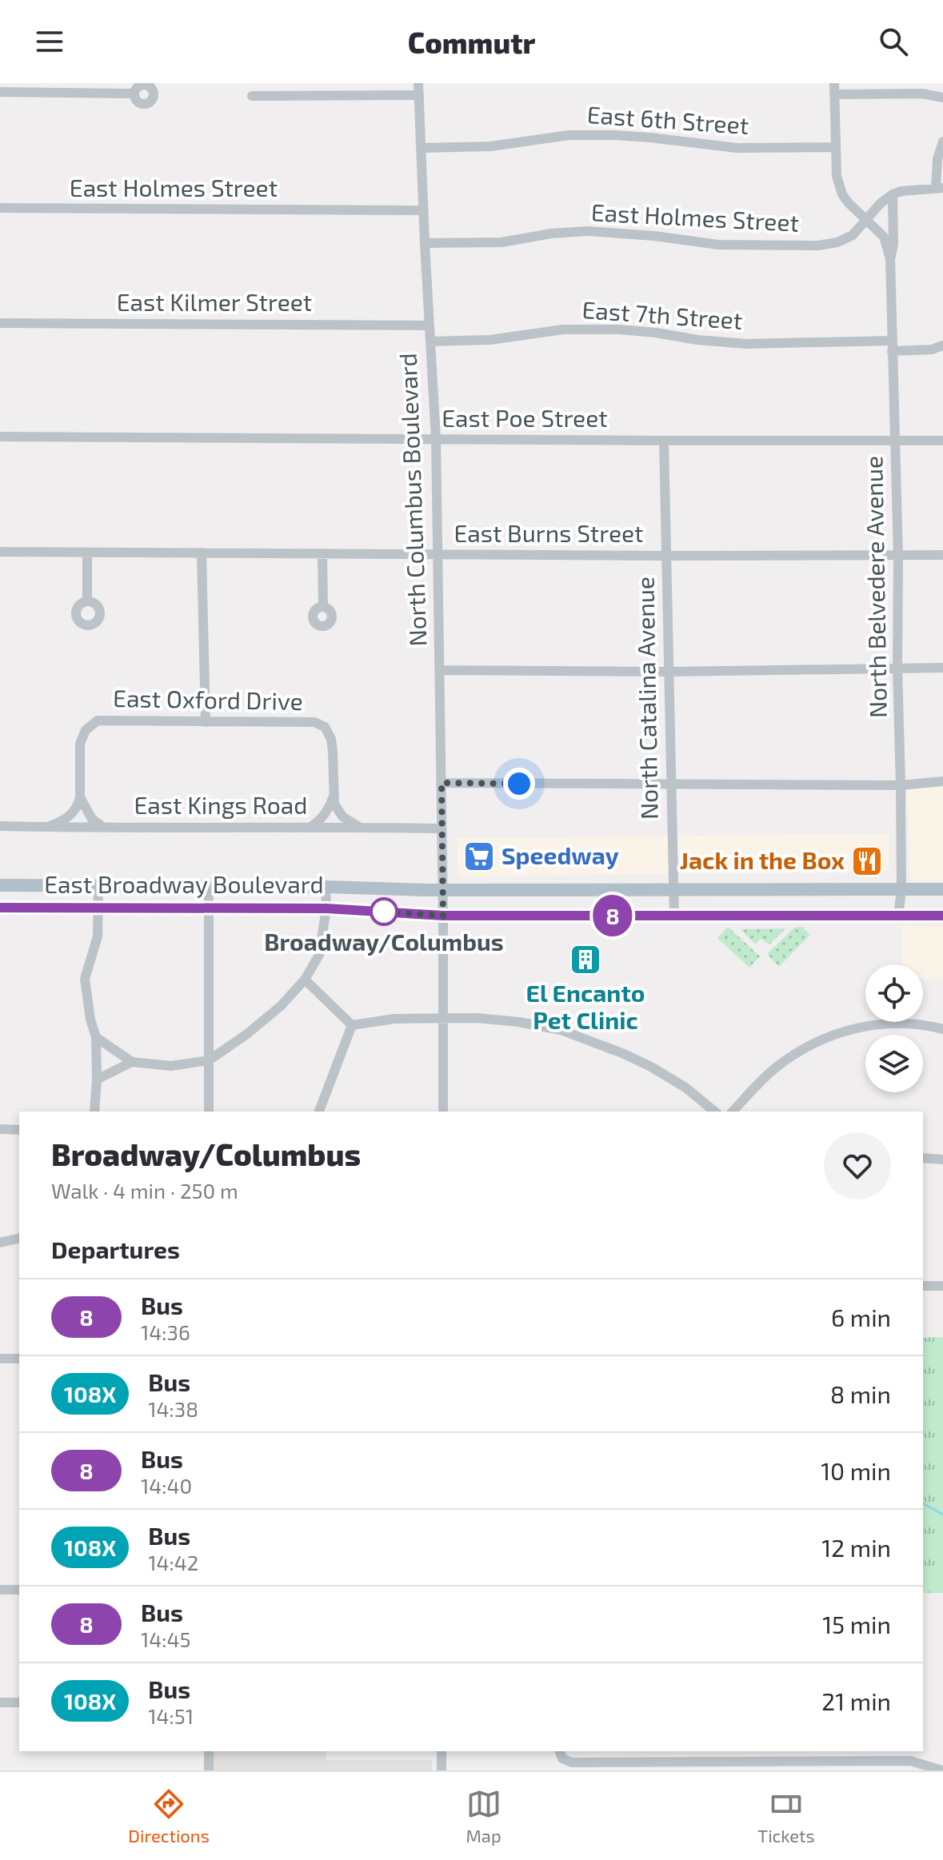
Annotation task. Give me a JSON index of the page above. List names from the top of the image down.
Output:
{
  "streets": {
    "main road": ["East Broadway Boulevard"],
    "street": [
      "East 6th Street",
      "East Holmes Street",
      "East Kilmer Street",
      "East 7th Street",
      "East Poe Street",
      "North Columbus Boulevard",
      "East Burns Street",
      "North Belvedere Avenue",
      "North Catalina Avenue",
      "East Oxford Drive",
      "East Kings Road"
    ]
  },
  "crossings": [
    ["East 6th Street", "North Columbus Boulevard"],
    ["East 6th Street", "North Belvedere Avenue"],
    ["East Holmes Street", "North Columbus Boulevard"],
    ["East Holmes Street", "North Belvedere Avenue"],
    ["East Kilmer Street", "North Columbus Boulevard"],
    ["East 7th Street", "North Columbus Boulevard"],
    ["East 7th Street", "North Belvedere Avenue"],
    ["East Poe Street", "North Columbus Boulevard"],
    ["East Poe Street", "North Belvedere Avenue"],
    ["East Poe Street", "North Catalina Avenue"],
    ["North Columbus Boulevard", "East Burns Street"],
    ["North Columbus Boulevard", "East Kings Road"],
    ["North Columbus Boulevard", "East Broadway Boulevard"],
    ["East Burns Street", "North Belvedere Avenue"],
    ["East Burns Street", "North Catalina Avenue"],
    ["North Belvedere Avenue", "East Broadway Boulevard"],
    ["North Catalina Avenue", "East Broadway Boulevard"]
  ],
  "places": {
    "supermarket": ["Speedway"],
    "restaurant": ["Jack in the Box"],
    "other": ["Broadway/Columbus"],
    "building": ["El Encanto Pet Clinic"]
  },
  "lines": ["bus line 8"],
  "page": {
    "header": "Commutr",
    "on_map": "8",
    "heading": [
      ["Broadway/Columbus", "Walk · 4 min · 250 m"],
      "Departures"
    ],
    "list": [
      {
        "mark": "8",
        "name": "Bus",
        "note": "14:36",
        "value": "6 min"
      },
      {
        "mark": "108X",
        "name": "Bus",
        "note": "14:38",
        "value": "8 min"
      },
      {
        "mark": "8",
        "name": "Bus",
        "note": "14:40",
        "value": "10 min"
      },
      {
        "mark": "108X",
        "name": "Bus",
        "note": "14:42",
        "value": "12 min"
      },
      {
        "mark": "8",
        "name": "Bus",
        "note": "14:45",
        "value": "15 min"
      },
      {
        "mark": "108X",
        "name": "Bus",
        "note": "14:51",
        "value": "21 min"
      }
    ],
    "tabs": ["Directions", "Map", "Tickets"]
  }
}
